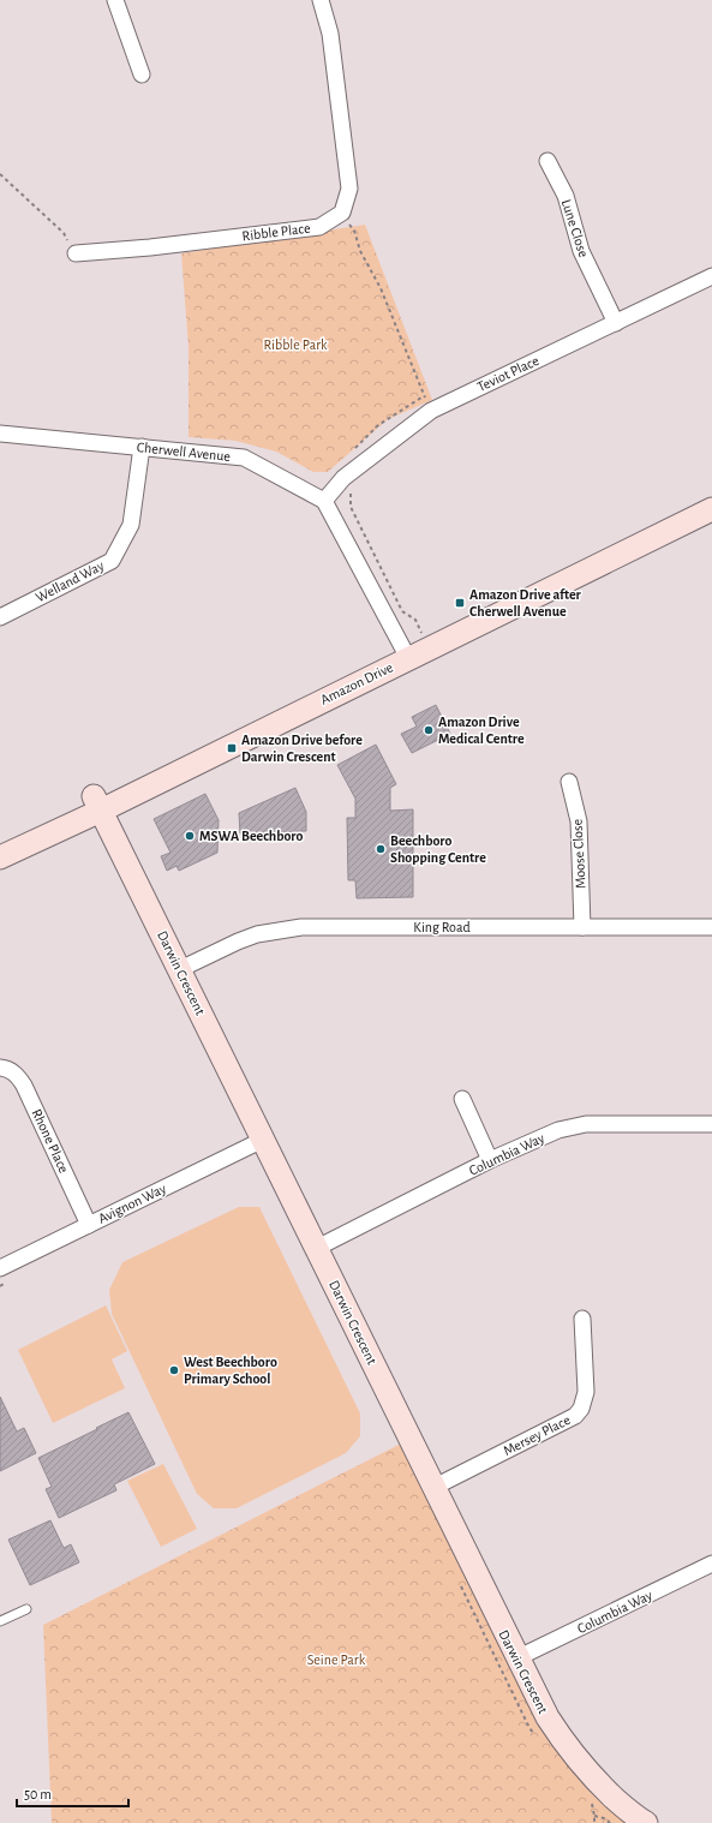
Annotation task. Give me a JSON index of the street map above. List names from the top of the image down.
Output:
{
  "streets": {
    "street": [
      "Lune Close",
      "Ribble Place",
      "Teviot Place",
      "Cherwell Avenue",
      "Welland Way",
      "Amazon Drive",
      "Moose Close",
      "King Road",
      "Darwin Crescent",
      "Rhone Place",
      "Columbia Way",
      "Avignon Way",
      "Mersey Place"
    ]
  },
  "crossings": [
    ["Lune Close", "Teviot Place"],
    ["Teviot Place", "Cherwell Avenue"],
    ["Cherwell Avenue", "Welland Way"],
    ["Amazon Drive", "Darwin Crescent"],
    ["Moose Close", "King Road"],
    ["King Road", "Darwin Crescent"],
    ["Darwin Crescent", "Columbia Way"],
    ["Darwin Crescent", "Avignon Way"],
    ["Darwin Crescent", "Mersey Place"],
    ["Rhone Place", "Avignon Way"]
  ],
  "parks": ["Ribble Park", "Seine Park"],
  "places": {
    "transit": ["Amazon Drive after Cherwell Avenue", "Amazon Drive before Darwin Crescent"],
    "other": [
      "Amazon Drive Medical Centre",
      "MSWA Beechboro",
      "Beechboro Shopping Centre",
      "West Beechboro Primary School"
    ]
  },
  "scale_bar": "50 m"
}
